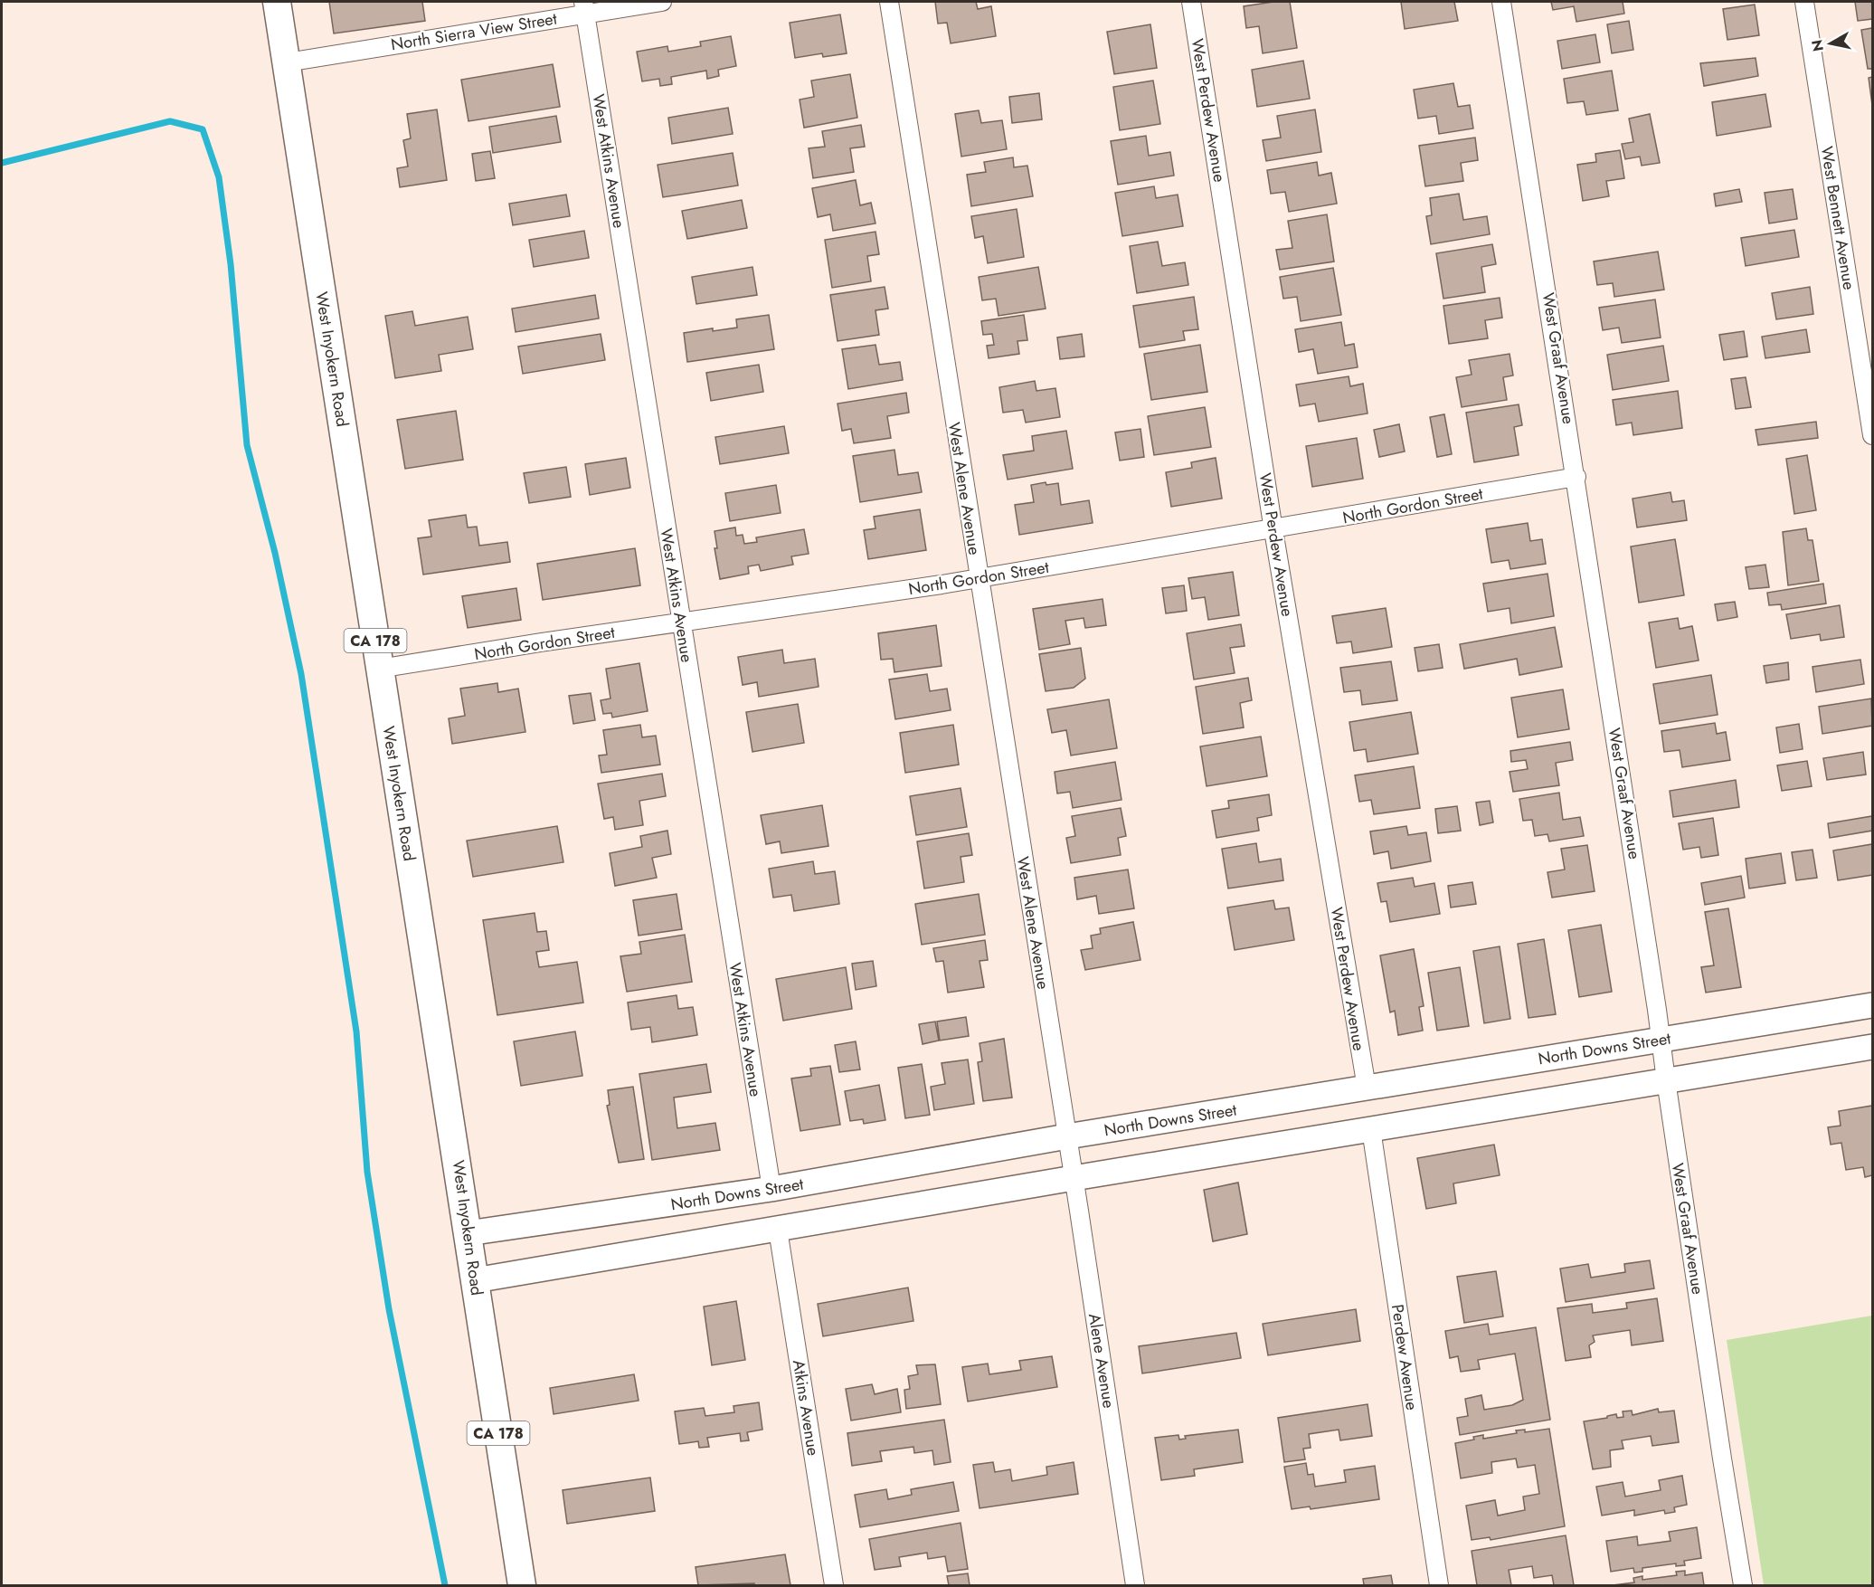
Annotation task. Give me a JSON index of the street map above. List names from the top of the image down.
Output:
{
  "streets": {
    "main road": ["West Inyokern Road", "CA 178"],
    "street": [
      "North Sierra View Street",
      "West Perdew Avenue",
      "West Atkins Avenue",
      "West Bennett Avenue",
      "West Graaf Avenue",
      "West Alene Avenue",
      "North Gordon Street",
      "North Downs Street",
      "Perdew Avenue",
      "Alene Avenue",
      "Atkins Avenue"
    ]
  },
  "crossings": [
    ["North Sierra View Street", "West Atkins Avenue"],
    ["North Sierra View Street", "West Inyokern Road"],
    ["West Perdew Avenue", "North Gordon Street"],
    ["West Perdew Avenue", "North Downs Street"],
    ["West Atkins Avenue", "North Gordon Street"],
    ["West Atkins Avenue", "North Downs Street"],
    ["West Graaf Avenue", "North Gordon Street"],
    ["West Graaf Avenue", "North Downs Street"],
    ["West Inyokern Road", "North Gordon Street"],
    ["West Inyokern Road", "North Downs Street"],
    ["West Alene Avenue", "North Gordon Street"],
    ["West Alene Avenue", "North Downs Street"],
    ["West Alene Avenue", "Alene Avenue"],
    ["North Downs Street", "Alene Avenue"]
  ],
  "north": "left"
}
